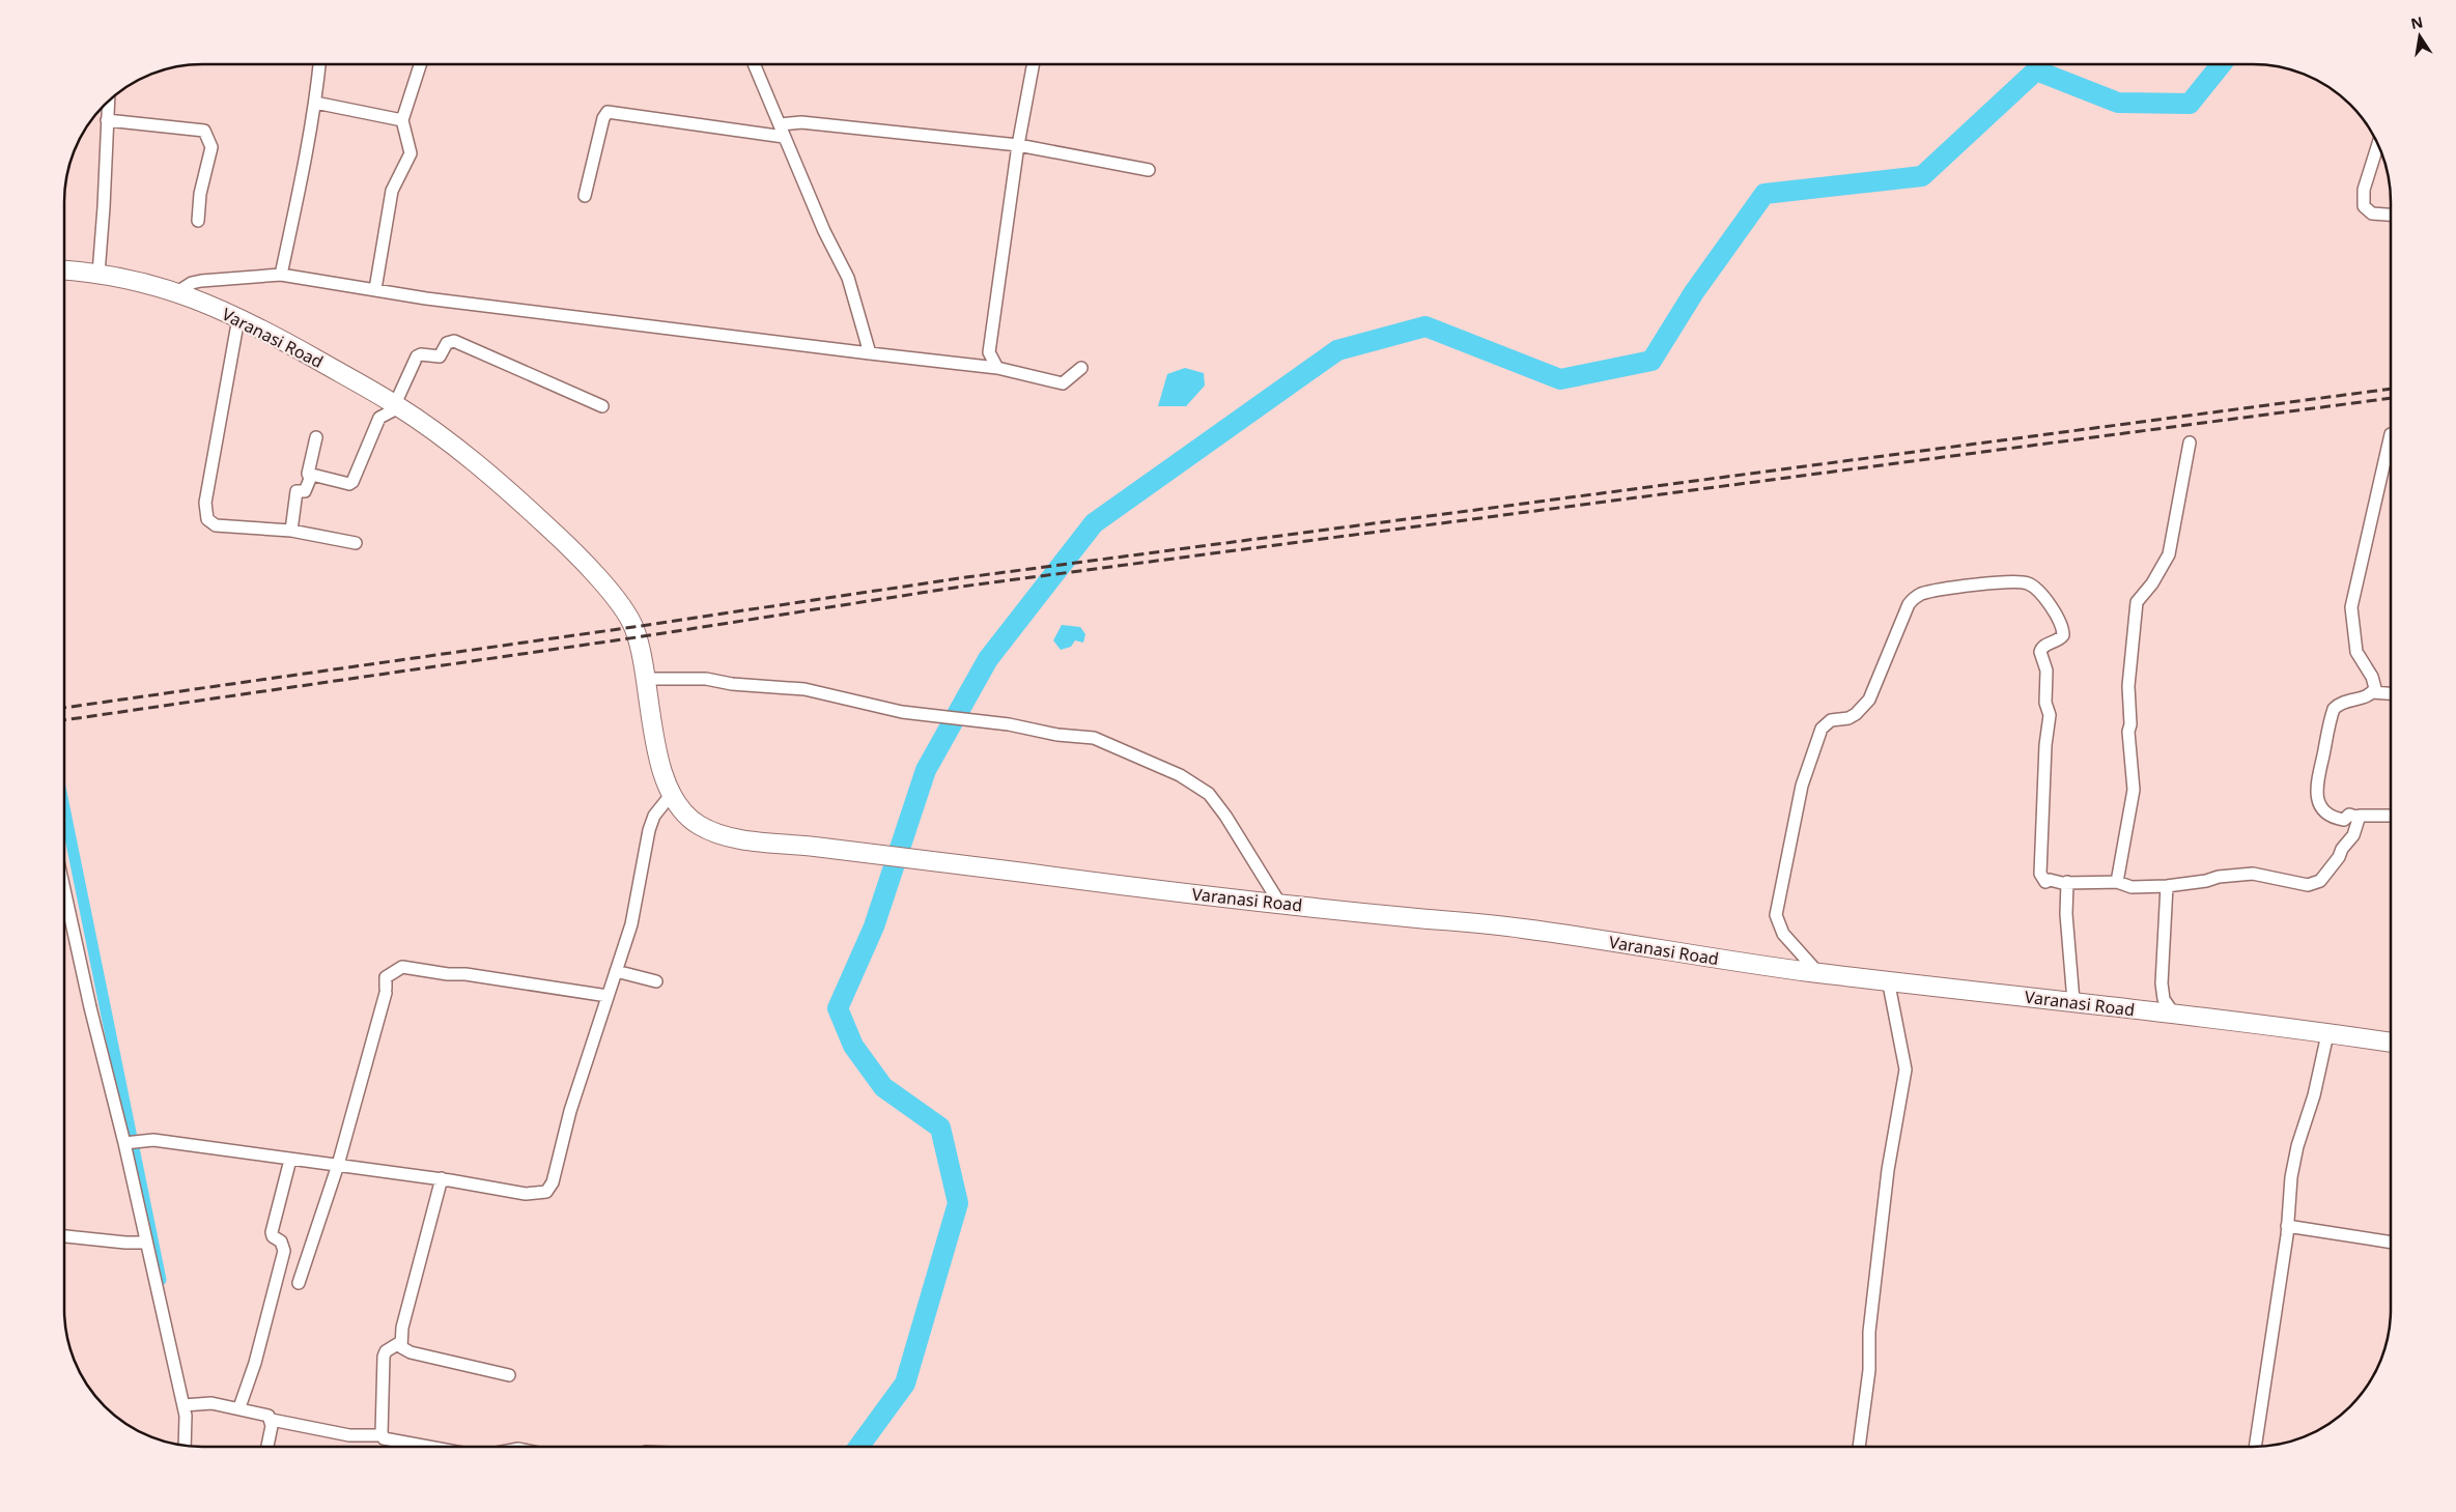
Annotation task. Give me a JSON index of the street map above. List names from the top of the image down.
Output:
{
  "streets": {
    "highway": ["Varanasi Road"]
  },
  "north": "top"
}
